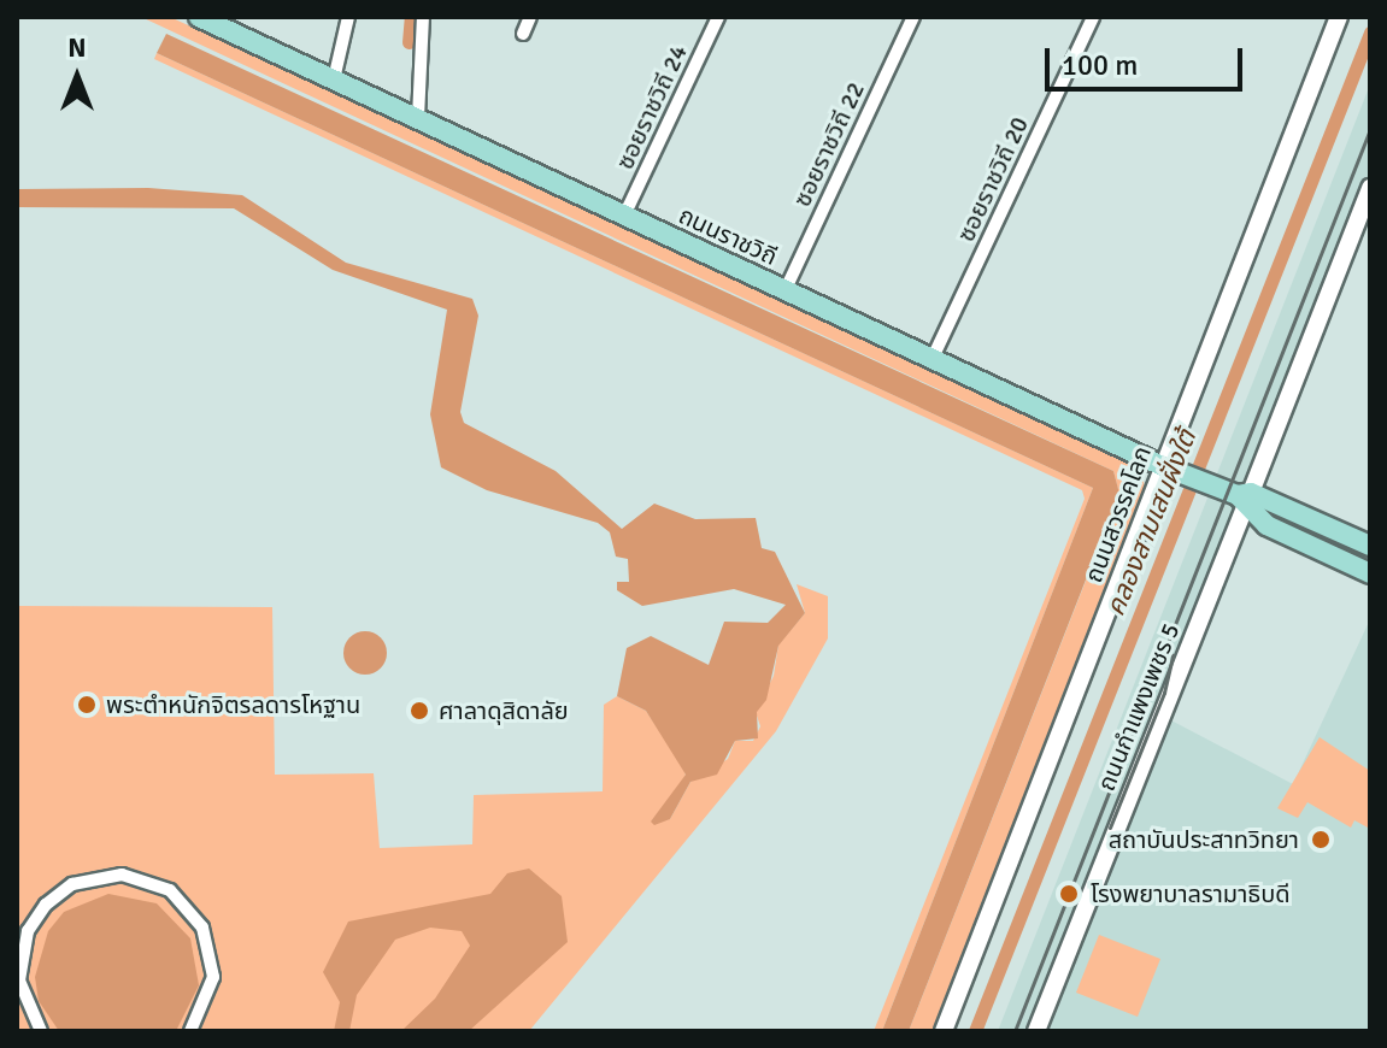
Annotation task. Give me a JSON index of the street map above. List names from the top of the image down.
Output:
{
  "streets": {
    "main road": ["ถนนราชวิถี"],
    "street": [
      "ซอยราชวิถี 24",
      "ซอยราชวิถี 22",
      "ซอยราชวิถี 20",
      "ถนนสวรรคโลก",
      "ถนนกำแพงเพชร 5"
    ]
  },
  "crossings": [
    ["ซอยราชวิถี 24", "ถนนราชวิถี"],
    ["ซอยราชวิถี 22", "ถนนราชวิถี"],
    ["ซอยราชวิถี 20", "ถนนราชวิถี"],
    ["ถนนราชวิถี", "ถนนสวรรคโลก"],
    ["ถนนราชวิถี", "ถนนกำแพงเพชร 5"]
  ],
  "water": ["คลองสามเสนฝั่งใต้"],
  "places": [
    "พระตำหนักจิตรลดารโหฐาน",
    "ศาลาดุสิดาลัย",
    "สถาบันประสาทวิทยา",
    "โรงพยาบาลรามาธิบดี"
  ],
  "scale_bar": "100 m",
  "north": "top"
}
